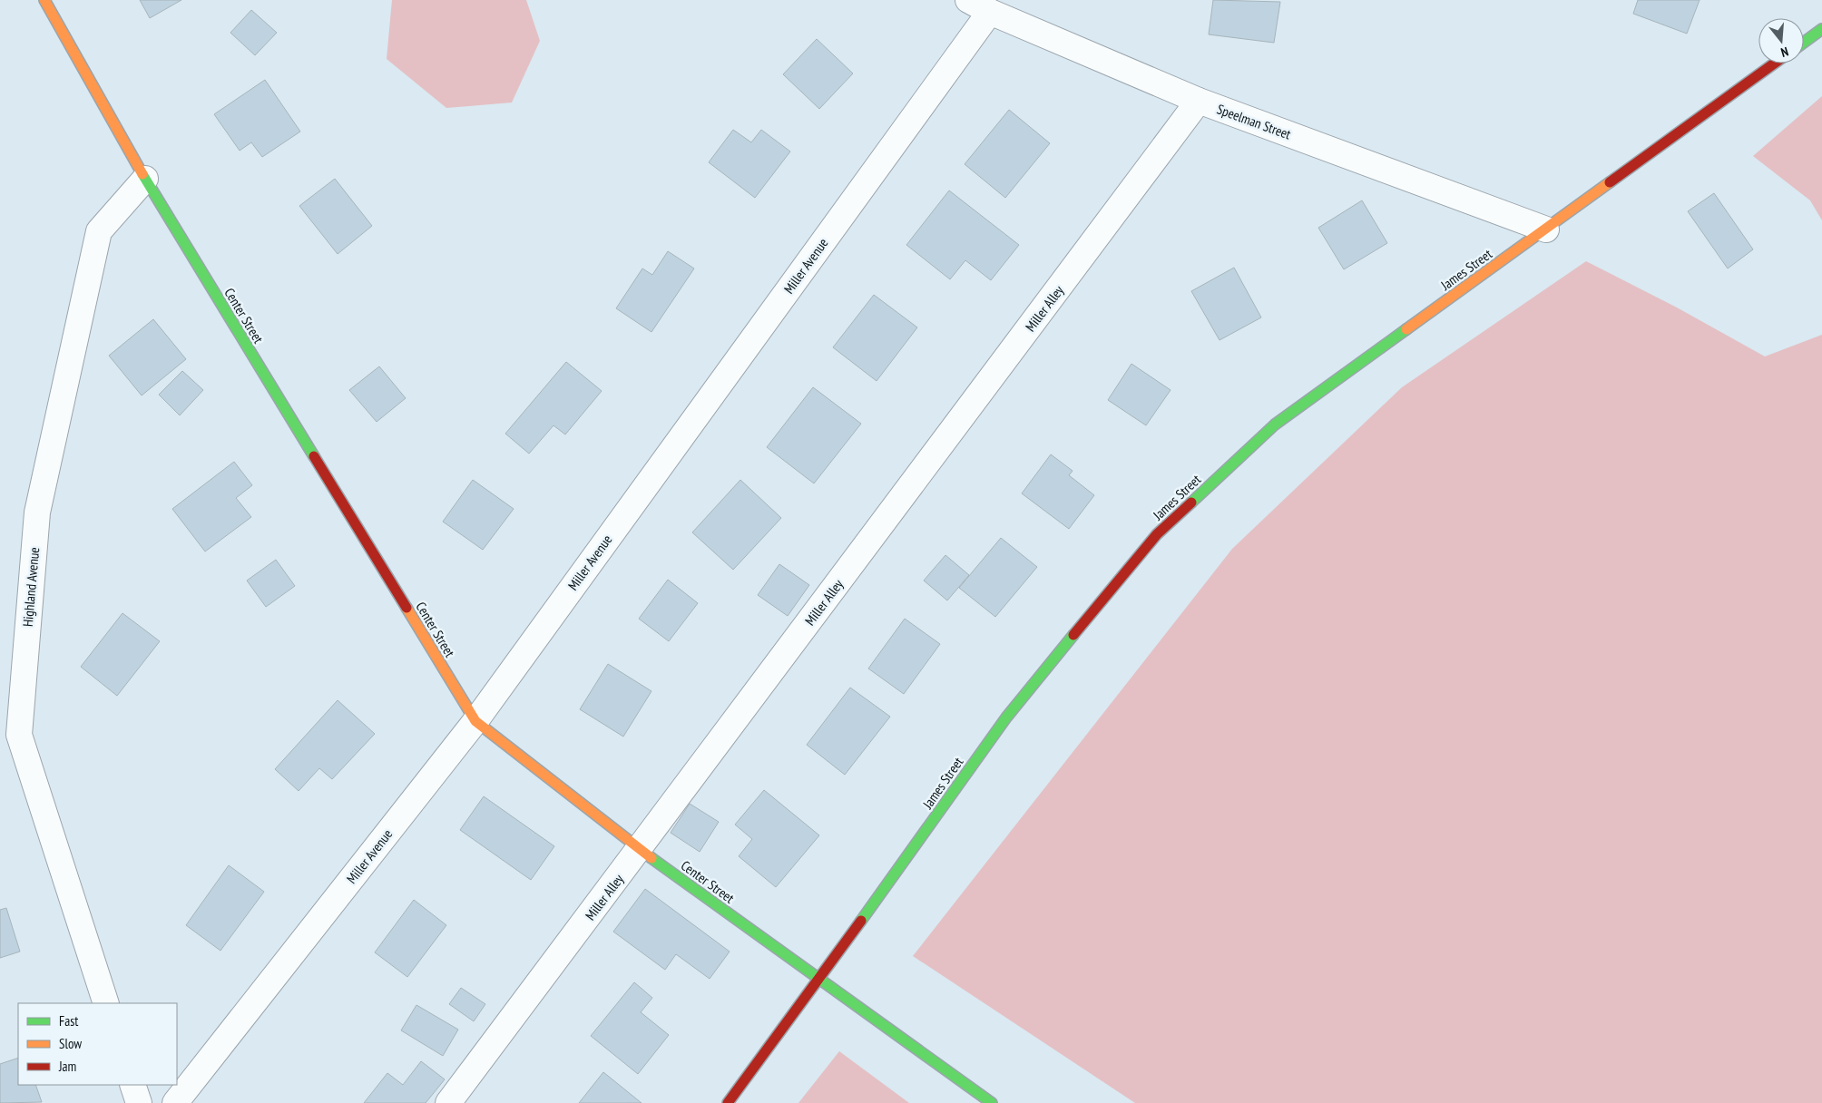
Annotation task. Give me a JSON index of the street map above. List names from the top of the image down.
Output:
{
  "streets": {
    "street": [
      "Speelman Street",
      "Miller Avenue",
      "James Street",
      "Miller Alley",
      "Center Street",
      "Highland Avenue"
    ]
  },
  "crossings": [
    ["Speelman Street", "Miller Avenue"],
    ["Speelman Street", "James Street"],
    ["Speelman Street", "Miller Alley"],
    ["Miller Avenue", "Center Street"],
    ["James Street", "Center Street"],
    ["Miller Alley", "Center Street"],
    ["Center Street", "Highland Avenue"]
  ],
  "legend": ["Fast", "Slow", "Jam"],
  "north": "bottom"
}
